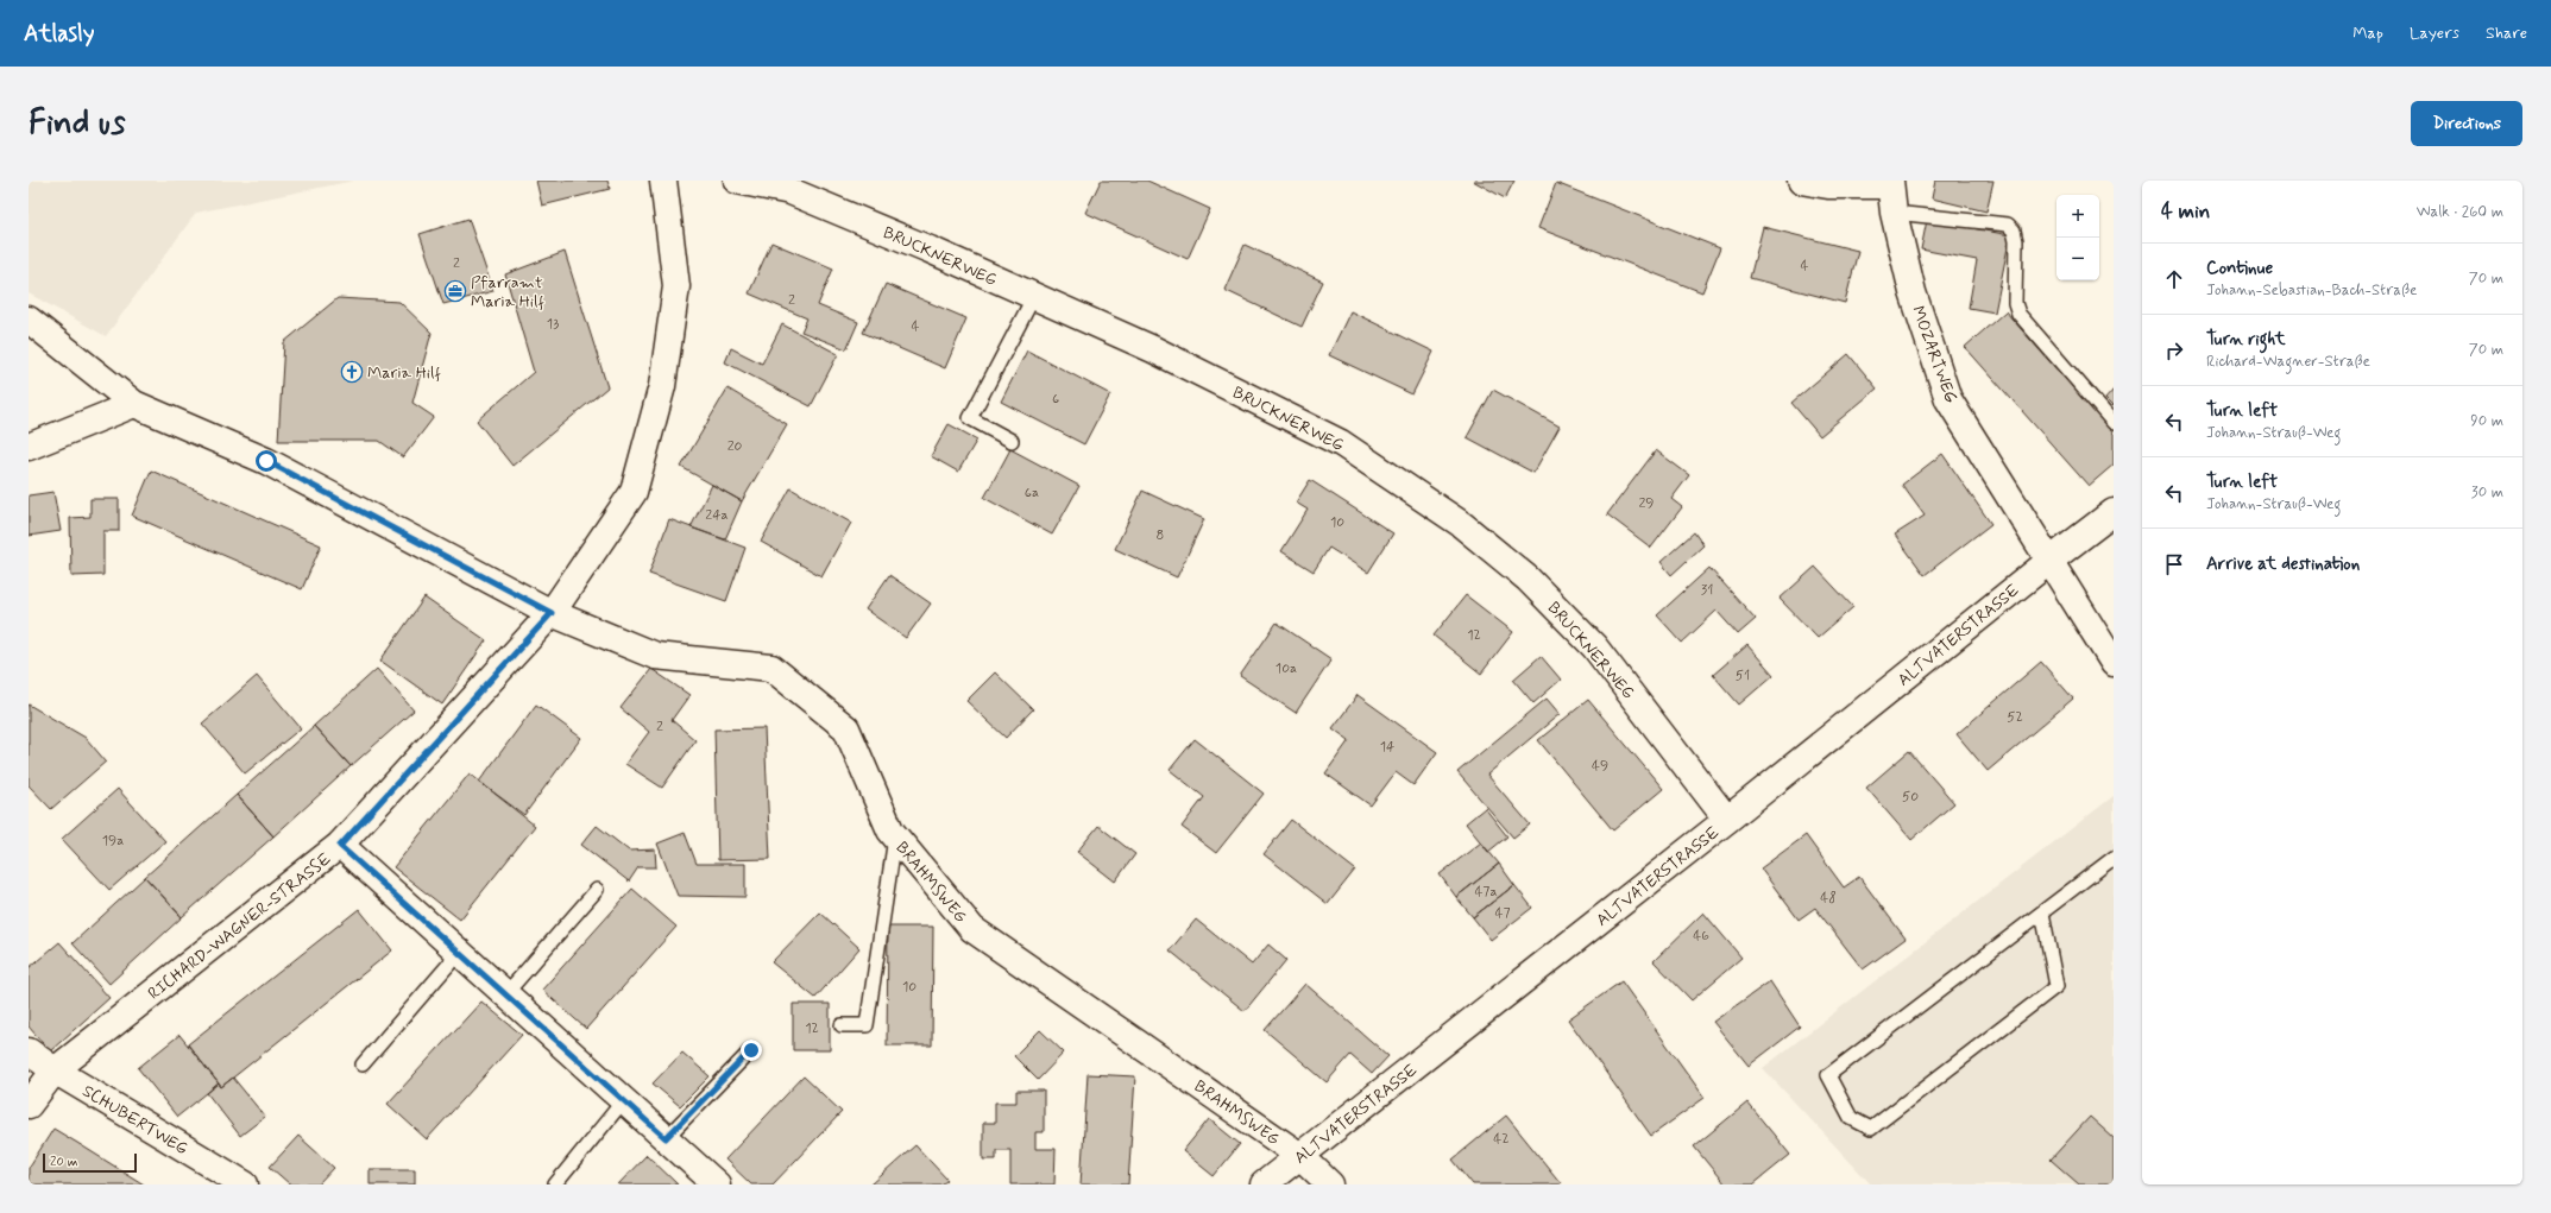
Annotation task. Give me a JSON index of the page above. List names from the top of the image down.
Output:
{
  "streets": {
    "street": [
      "BRUCKNERWEG",
      "MOZARTWEG",
      "ALTVATERSTRASSE",
      "BRAHMSWEG",
      "RICHARD-WAGNER-STRASSE",
      "SCHUBERTWEG"
    ]
  },
  "crossings": [
    ["BRUCKNERWEG", "ALTVATERSTRASSE"],
    ["MOZARTWEG", "ALTVATERSTRASSE"],
    ["ALTVATERSTRASSE", "BRAHMSWEG"],
    ["BRAHMSWEG", "RICHARD-WAGNER-STRASSE"],
    ["RICHARD-WAGNER-STRASSE", "SCHUBERTWEG"]
  ],
  "places": {
    "office": ["Pfarramt Maria Hilf"],
    "church": ["Maria Hilf"]
  },
  "house_numbers": [
    "2",
    "4",
    "2",
    "13",
    "4",
    "6",
    "20",
    "6a",
    "29",
    "24a",
    "10",
    "8",
    "31",
    "12",
    "10a",
    "51",
    "52",
    "2",
    "14",
    "49",
    "50",
    "19a",
    "47a",
    "48",
    "47",
    "46",
    "10",
    "12",
    "42"
  ],
  "scale_bar": "20 m",
  "page": {
    "header": "Atlasly",
    "nav": ["Map", "Layers", "Share"],
    "buttons": "Directions",
    "title": "Find us",
    "heading": ["4 min", "Walk · 260 m"],
    "map_buttons": ["+", "−"],
    "list": [
      ["Continue", "Johann-Sebastian-Bach-Straße", "70 m"],
      ["Turn right", "Richard-Wagner-Straße", "70 m"],
      ["Turn left", "Johann-Strauß-Weg", "90 m"],
      ["Turn left", "Johann-Strauß-Weg", "30 m"],
      "Arrive at destination"
    ],
    "scale": "20 m"
  }
}
